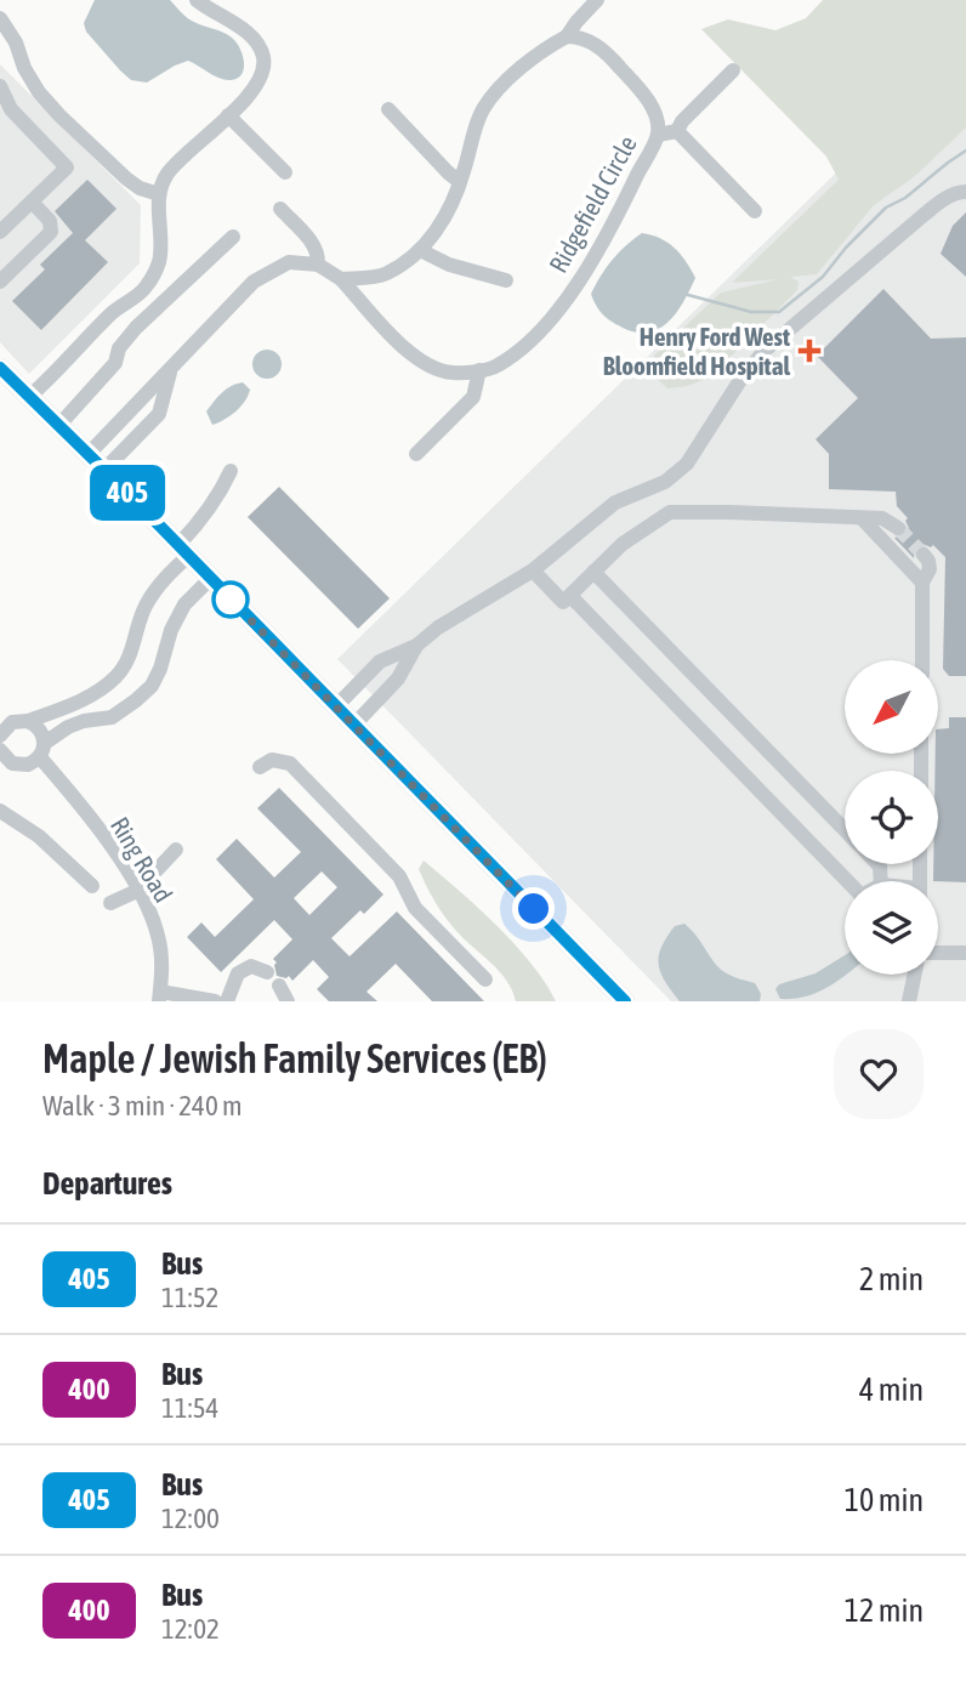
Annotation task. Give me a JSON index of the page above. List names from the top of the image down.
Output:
{
  "streets": {
    "street": ["Ridgefield Circle", "Ring Road"]
  },
  "places": {
    "health": ["Henry Ford West Bloomfield Hospital"]
  },
  "lines": ["bus line 405"],
  "north": "bottom left",
  "page": {
    "on_map": "405",
    "heading": [
      ["Maple / Jewish Family Services (EB)", "Walk · 3 min · 240 m"],
      "Departures"
    ],
    "list": [
      {
        "mark": "405",
        "name": "Bus",
        "note": "11:52",
        "value": "2 min"
      },
      {
        "mark": "400",
        "name": "Bus",
        "note": "11:54",
        "value": "4 min"
      },
      {
        "mark": "405",
        "name": "Bus",
        "note": "12:00",
        "value": "10 min"
      },
      {
        "mark": "400",
        "name": "Bus",
        "note": "12:02",
        "value": "12 min"
      }
    ]
  }
}
